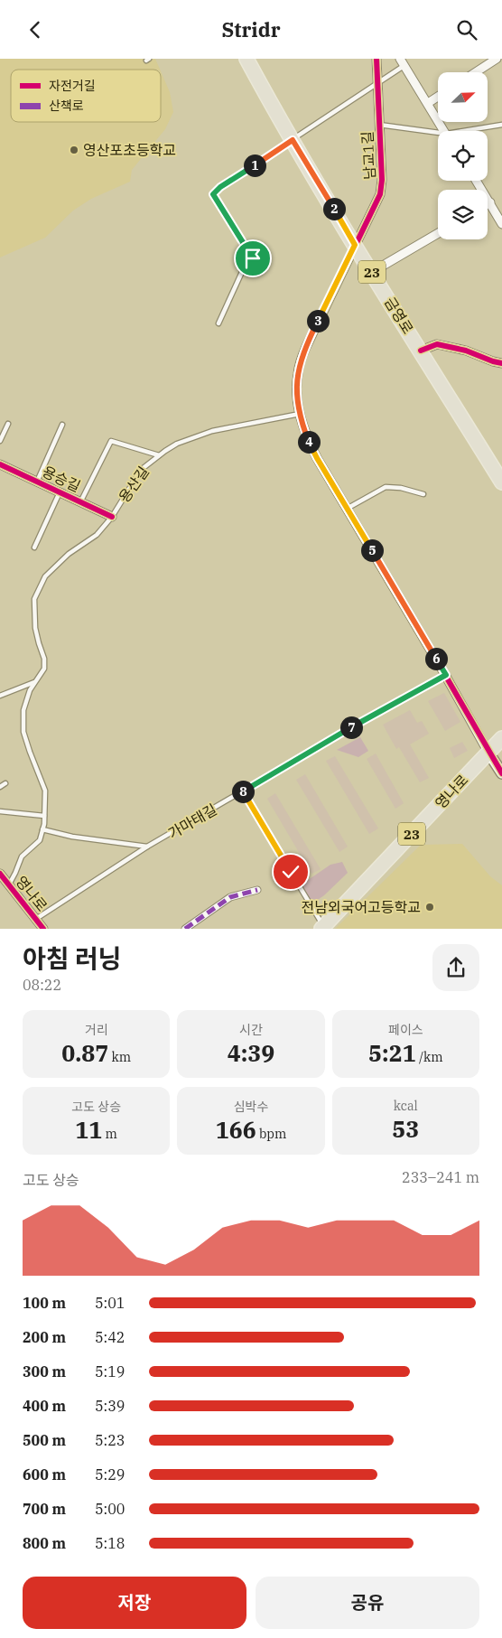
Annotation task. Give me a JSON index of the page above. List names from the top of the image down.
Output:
{
  "streets": {
    "main road": ["23", "금영로", "영나로"],
    "street": ["남교1길", "용승길"],
    "lane": ["용산길", "가마태길"]
  },
  "crossings": [
    ["남교1길", "금영로"],
    ["용승길", "용산길"],
    ["영나로", "가마태길"]
  ],
  "places": ["영산포초등학교", "전남외국어고등학교"],
  "legend": ["자전거길", "산책로"],
  "north": "top right",
  "page": {
    "header": "Stridr",
    "pins": [
      "1",
      "2",
      "3",
      "4",
      "5",
      "6",
      "7",
      "8"
    ],
    "heading": ["아침 러닝", "08:22"],
    "stats": [
      ["거리", "0.87 km"],
      ["시간", "4:39"],
      ["페이스", "5:21 /km"],
      ["고도 상승", "11 m"],
      ["심박수", "166 bpm"],
      ["kcal", "53"]
    ],
    "chart": ["고도 상승", "233–241 m"],
    "list": [
      {
        "name": "100 m",
        "note": "5:01"
      },
      {
        "name": "200 m",
        "note": "5:42"
      },
      {
        "name": "300 m",
        "note": "5:19"
      },
      {
        "name": "400 m",
        "note": "5:39"
      },
      {
        "name": "500 m",
        "note": "5:23"
      },
      {
        "name": "600 m",
        "note": "5:29"
      },
      {
        "name": "700 m",
        "note": "5:00"
      },
      {
        "name": "800 m",
        "note": "5:18"
      }
    ],
    "buttons": ["저장", "공유"]
  }
}
